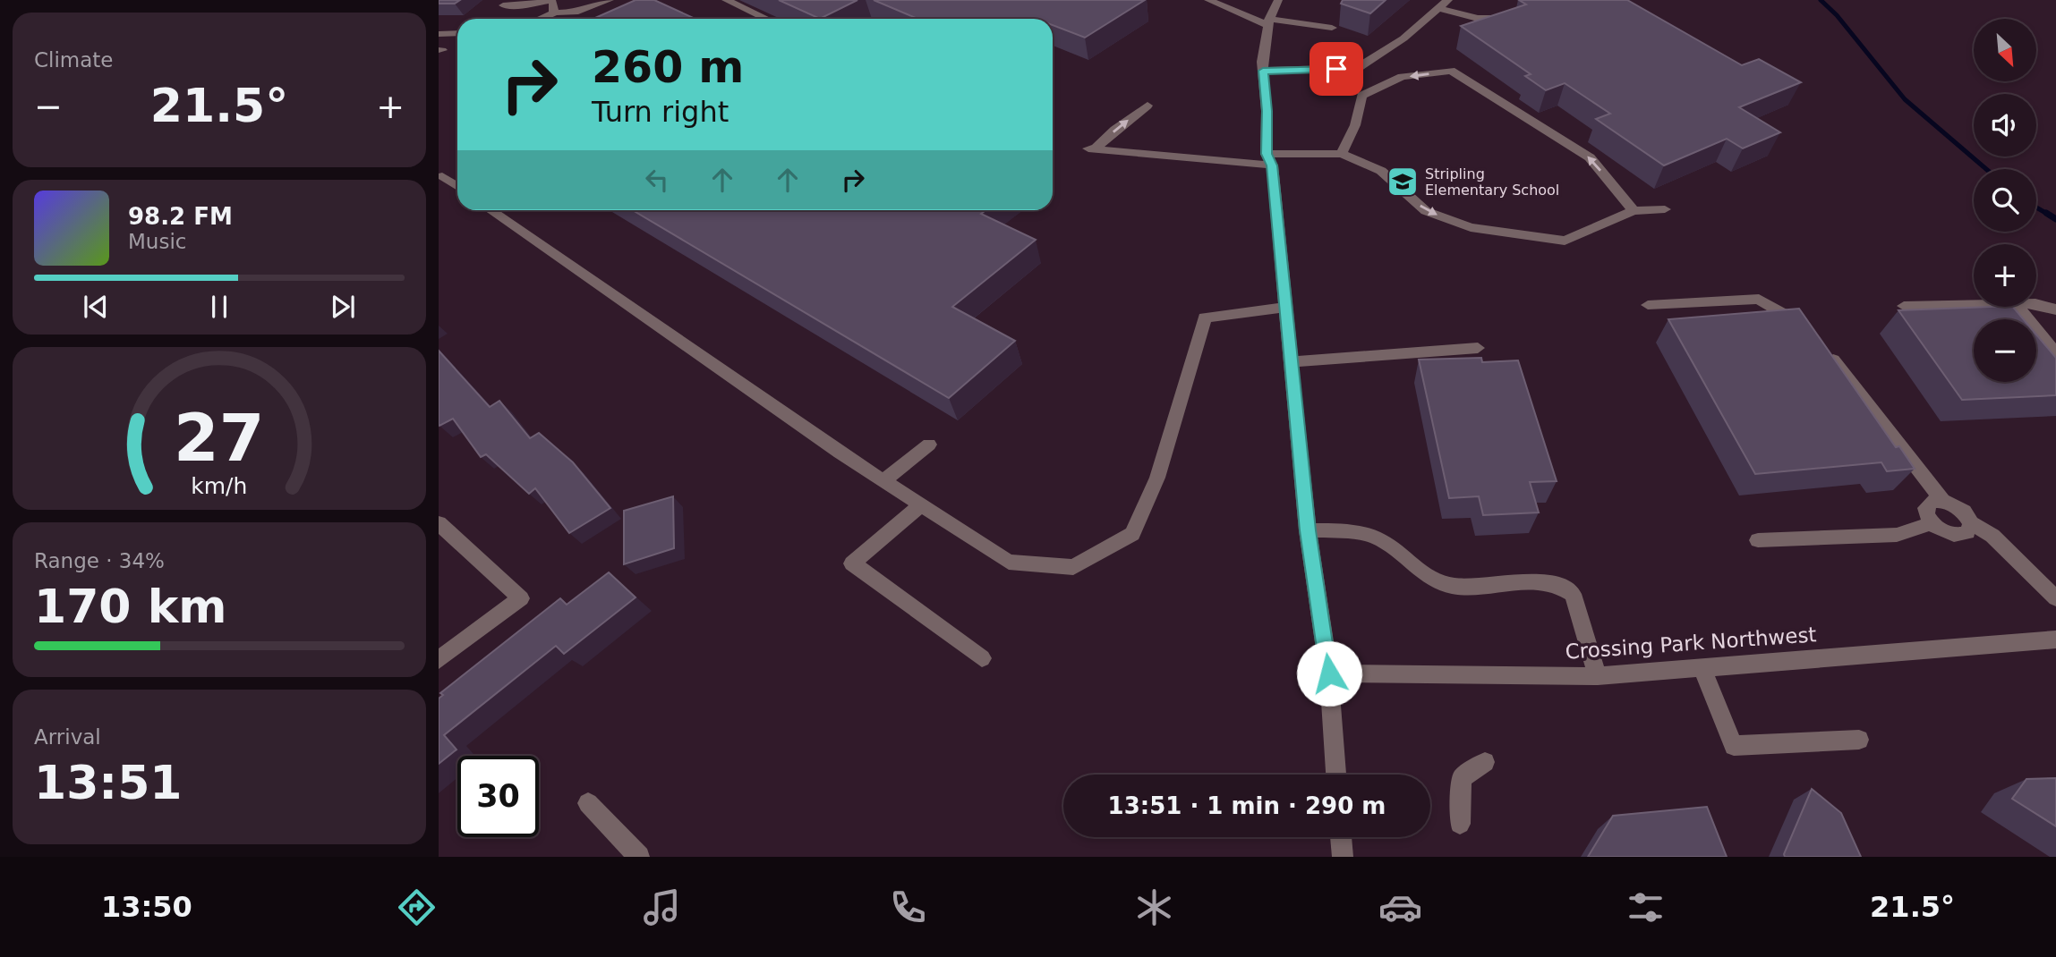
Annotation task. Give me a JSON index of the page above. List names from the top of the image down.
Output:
{
  "streets": {
    "street": ["Crossing Park Northwest"]
  },
  "places": {
    "school or university": ["Stripling Elementary School"]
  },
  "north": "bottom right",
  "page": {
    "tile": [
      "Climate",
      ["Range · 34%", "170 km"],
      ["Arrival", "13:51"]
    ],
    "map_buttons": ["+", "−"],
    "turn": ["260 m", "Turn right"],
    "heat": ["−", "21.5°", "+"],
    "song": ["98.2 FM", "Music"],
    "limit": "30",
    "trip": "13:51 · 1 min · 290 m",
    "tabs": ["13:50", "21.5°"],
    "gauge": ["27", "km/h"]
  }
}
